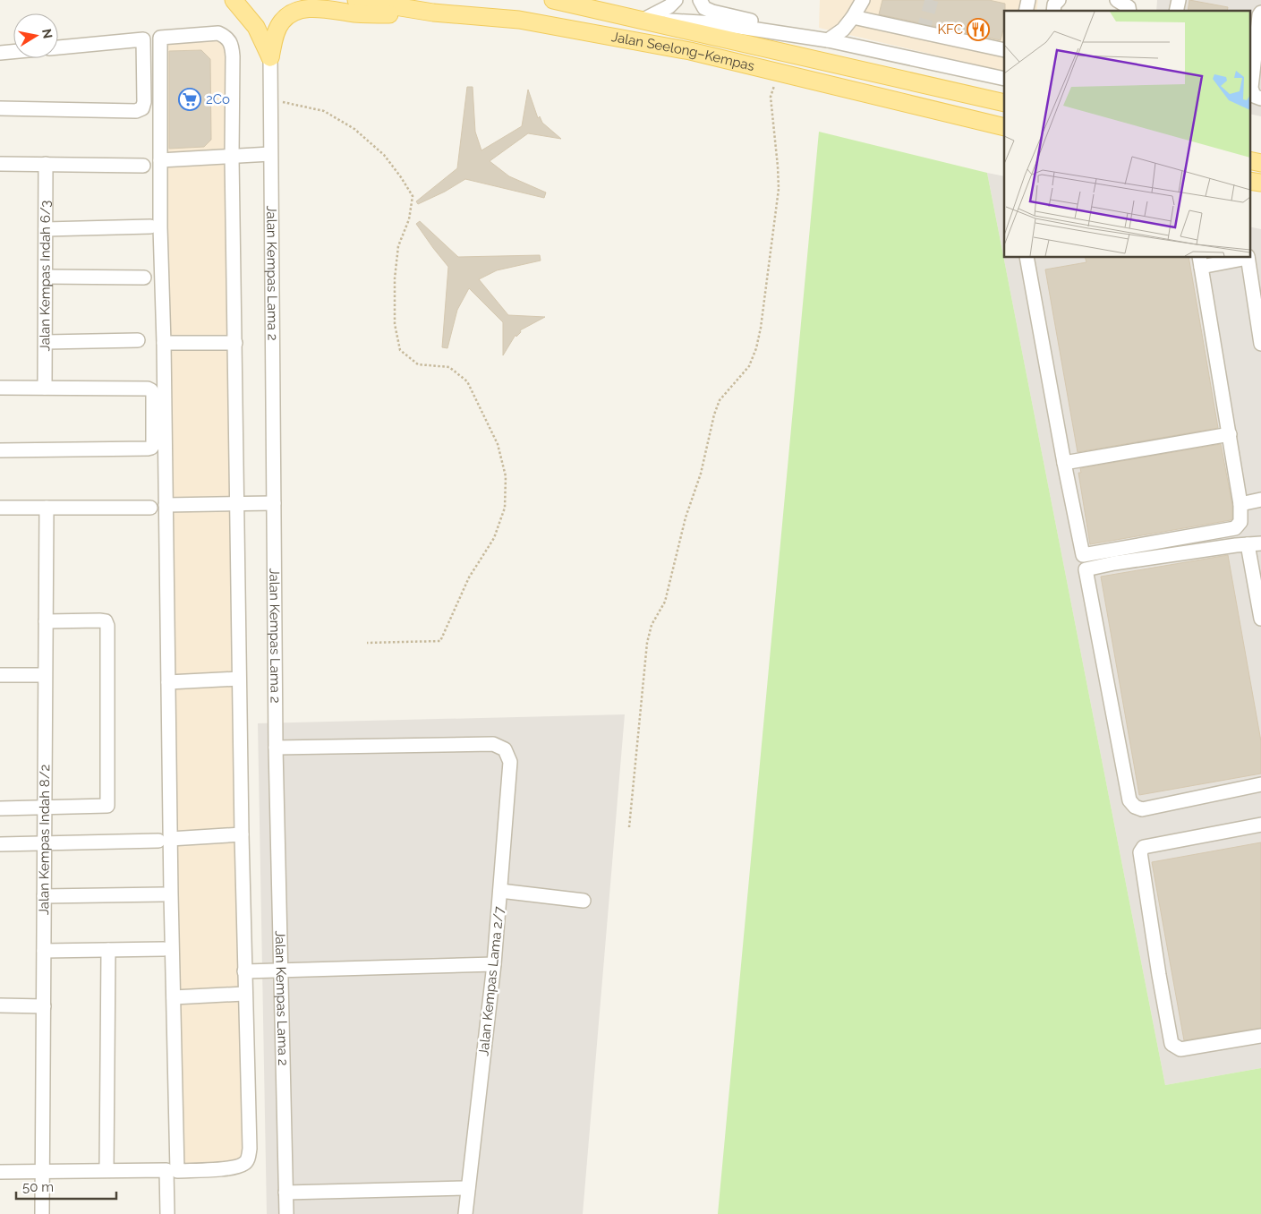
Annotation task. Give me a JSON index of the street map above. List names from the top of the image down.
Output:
{
  "streets": {
    "main road": ["Jalan Seelong–Kempas"],
    "street": [
      "Jalan Kempas Lama 2",
      "Jalan Kempas Indah 6/3",
      "Jalan Kempas Indah 8/2",
      "Jalan Kempas Lama 2/7"
    ]
  },
  "crossings": [
    ["Jalan Kempas Lama 2", "Jalan Kempas Lama 2/7"]
  ],
  "places": {
    "restaurant": ["KFC"],
    "supermarket": ["2Co"]
  },
  "scale_bar": "50 m",
  "north": "right"
}
